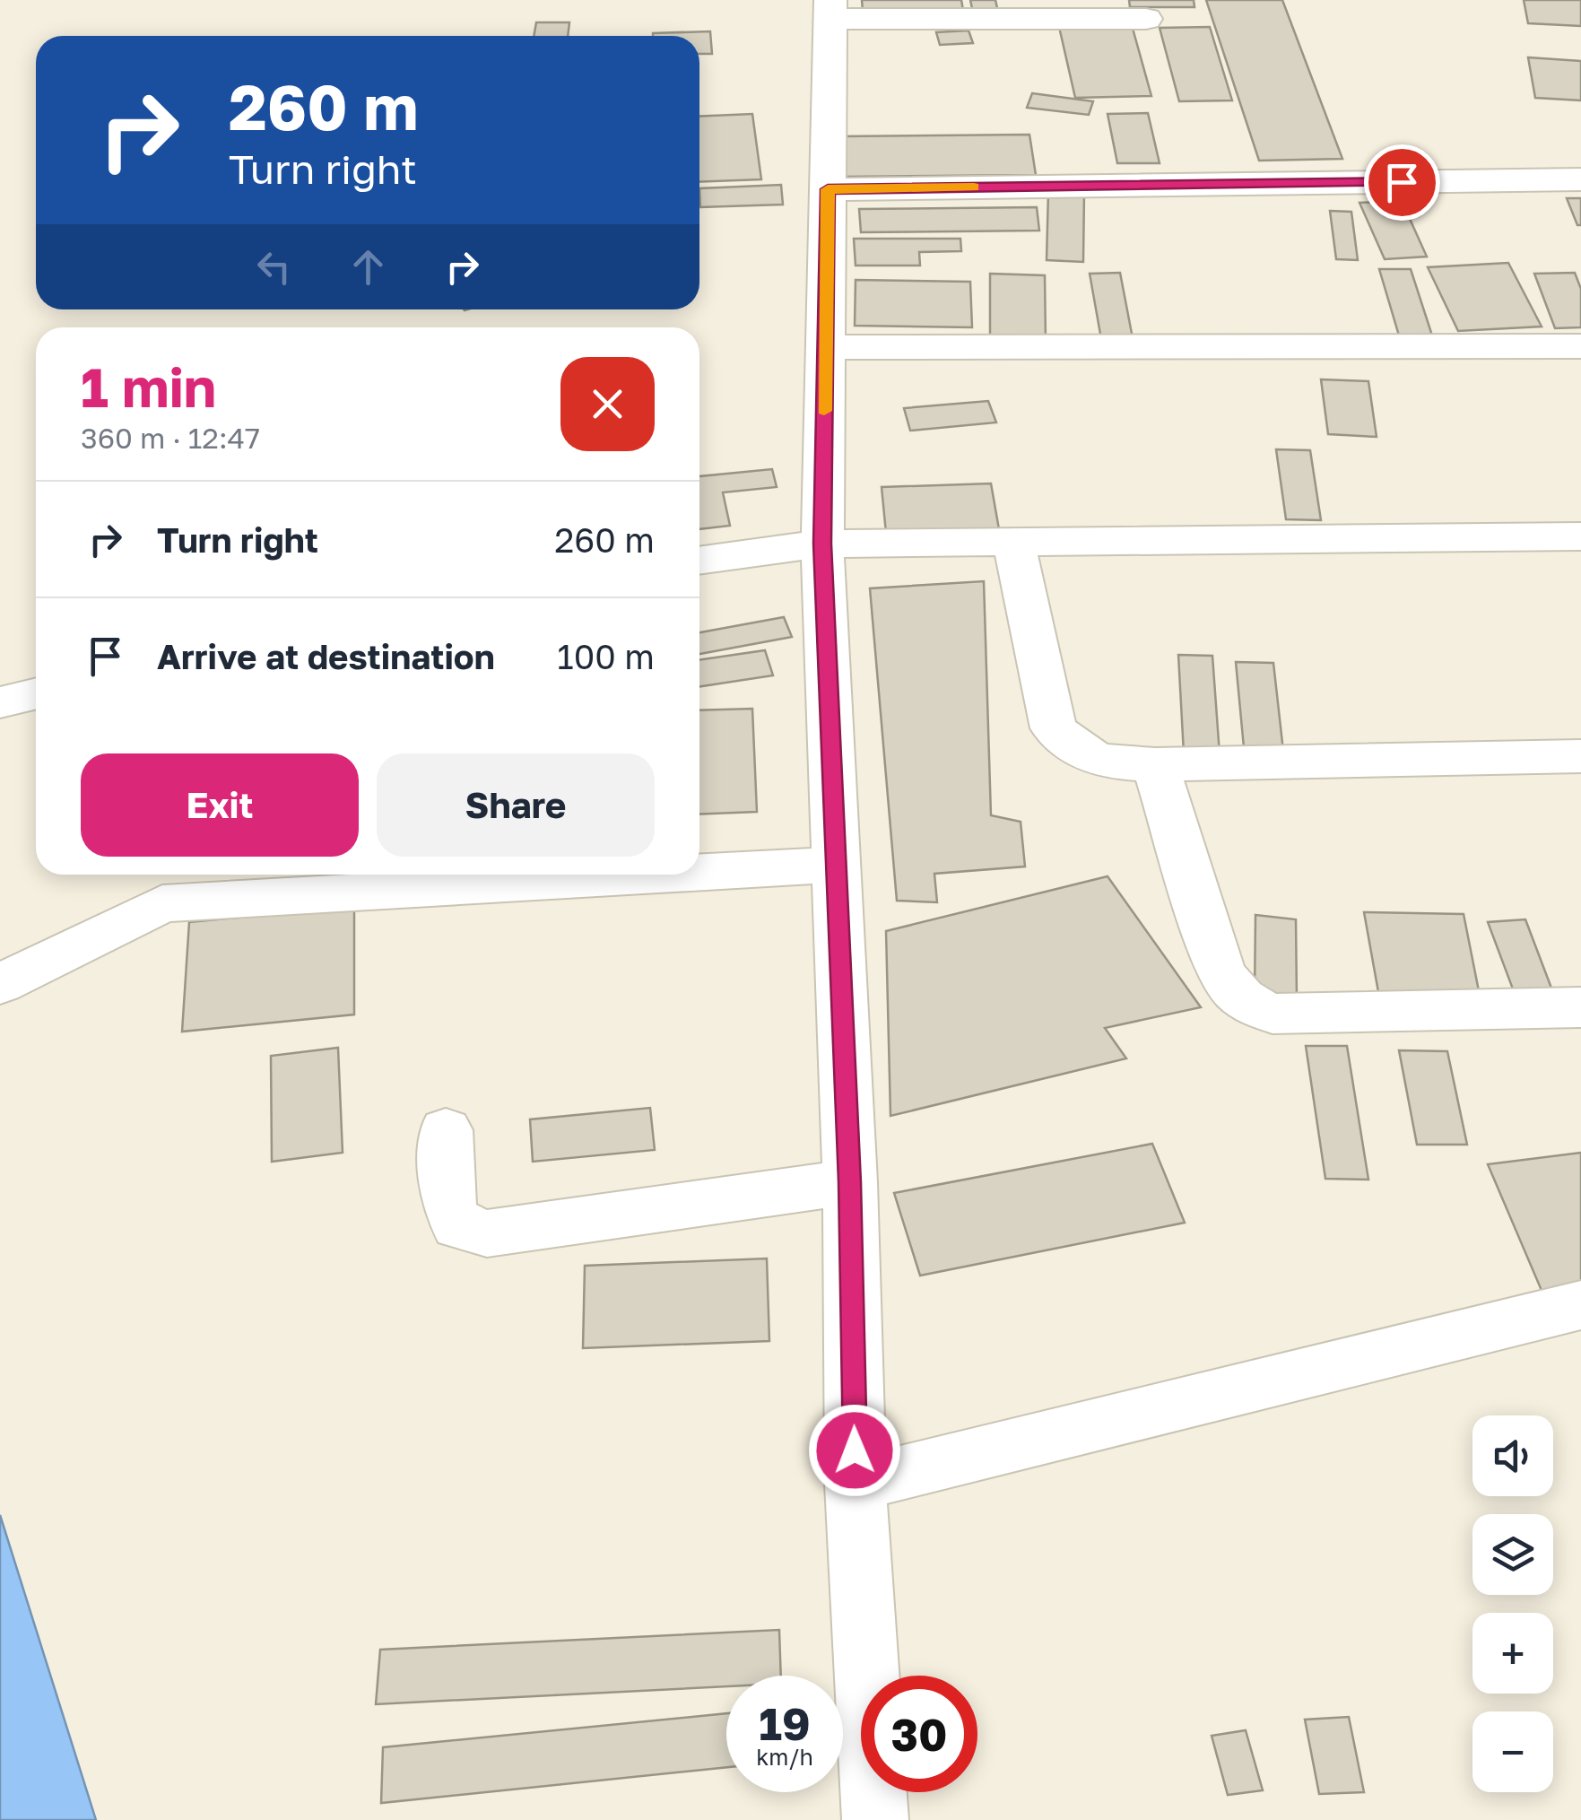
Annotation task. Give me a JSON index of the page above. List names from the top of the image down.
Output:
{
  "page": {
    "turn": ["260 m", "Turn right"],
    "heading": ["1 min", "360 m · 12:47"],
    "list": [
      {
        "name": "Turn right",
        "value": "260 m"
      },
      {
        "name": "Arrive at destination",
        "value": "100 m"
      }
    ],
    "buttons": ["Exit", "Share"],
    "map_buttons": ["+", "−"],
    "speed": "19 km/h",
    "limit": "30"
  }
}
